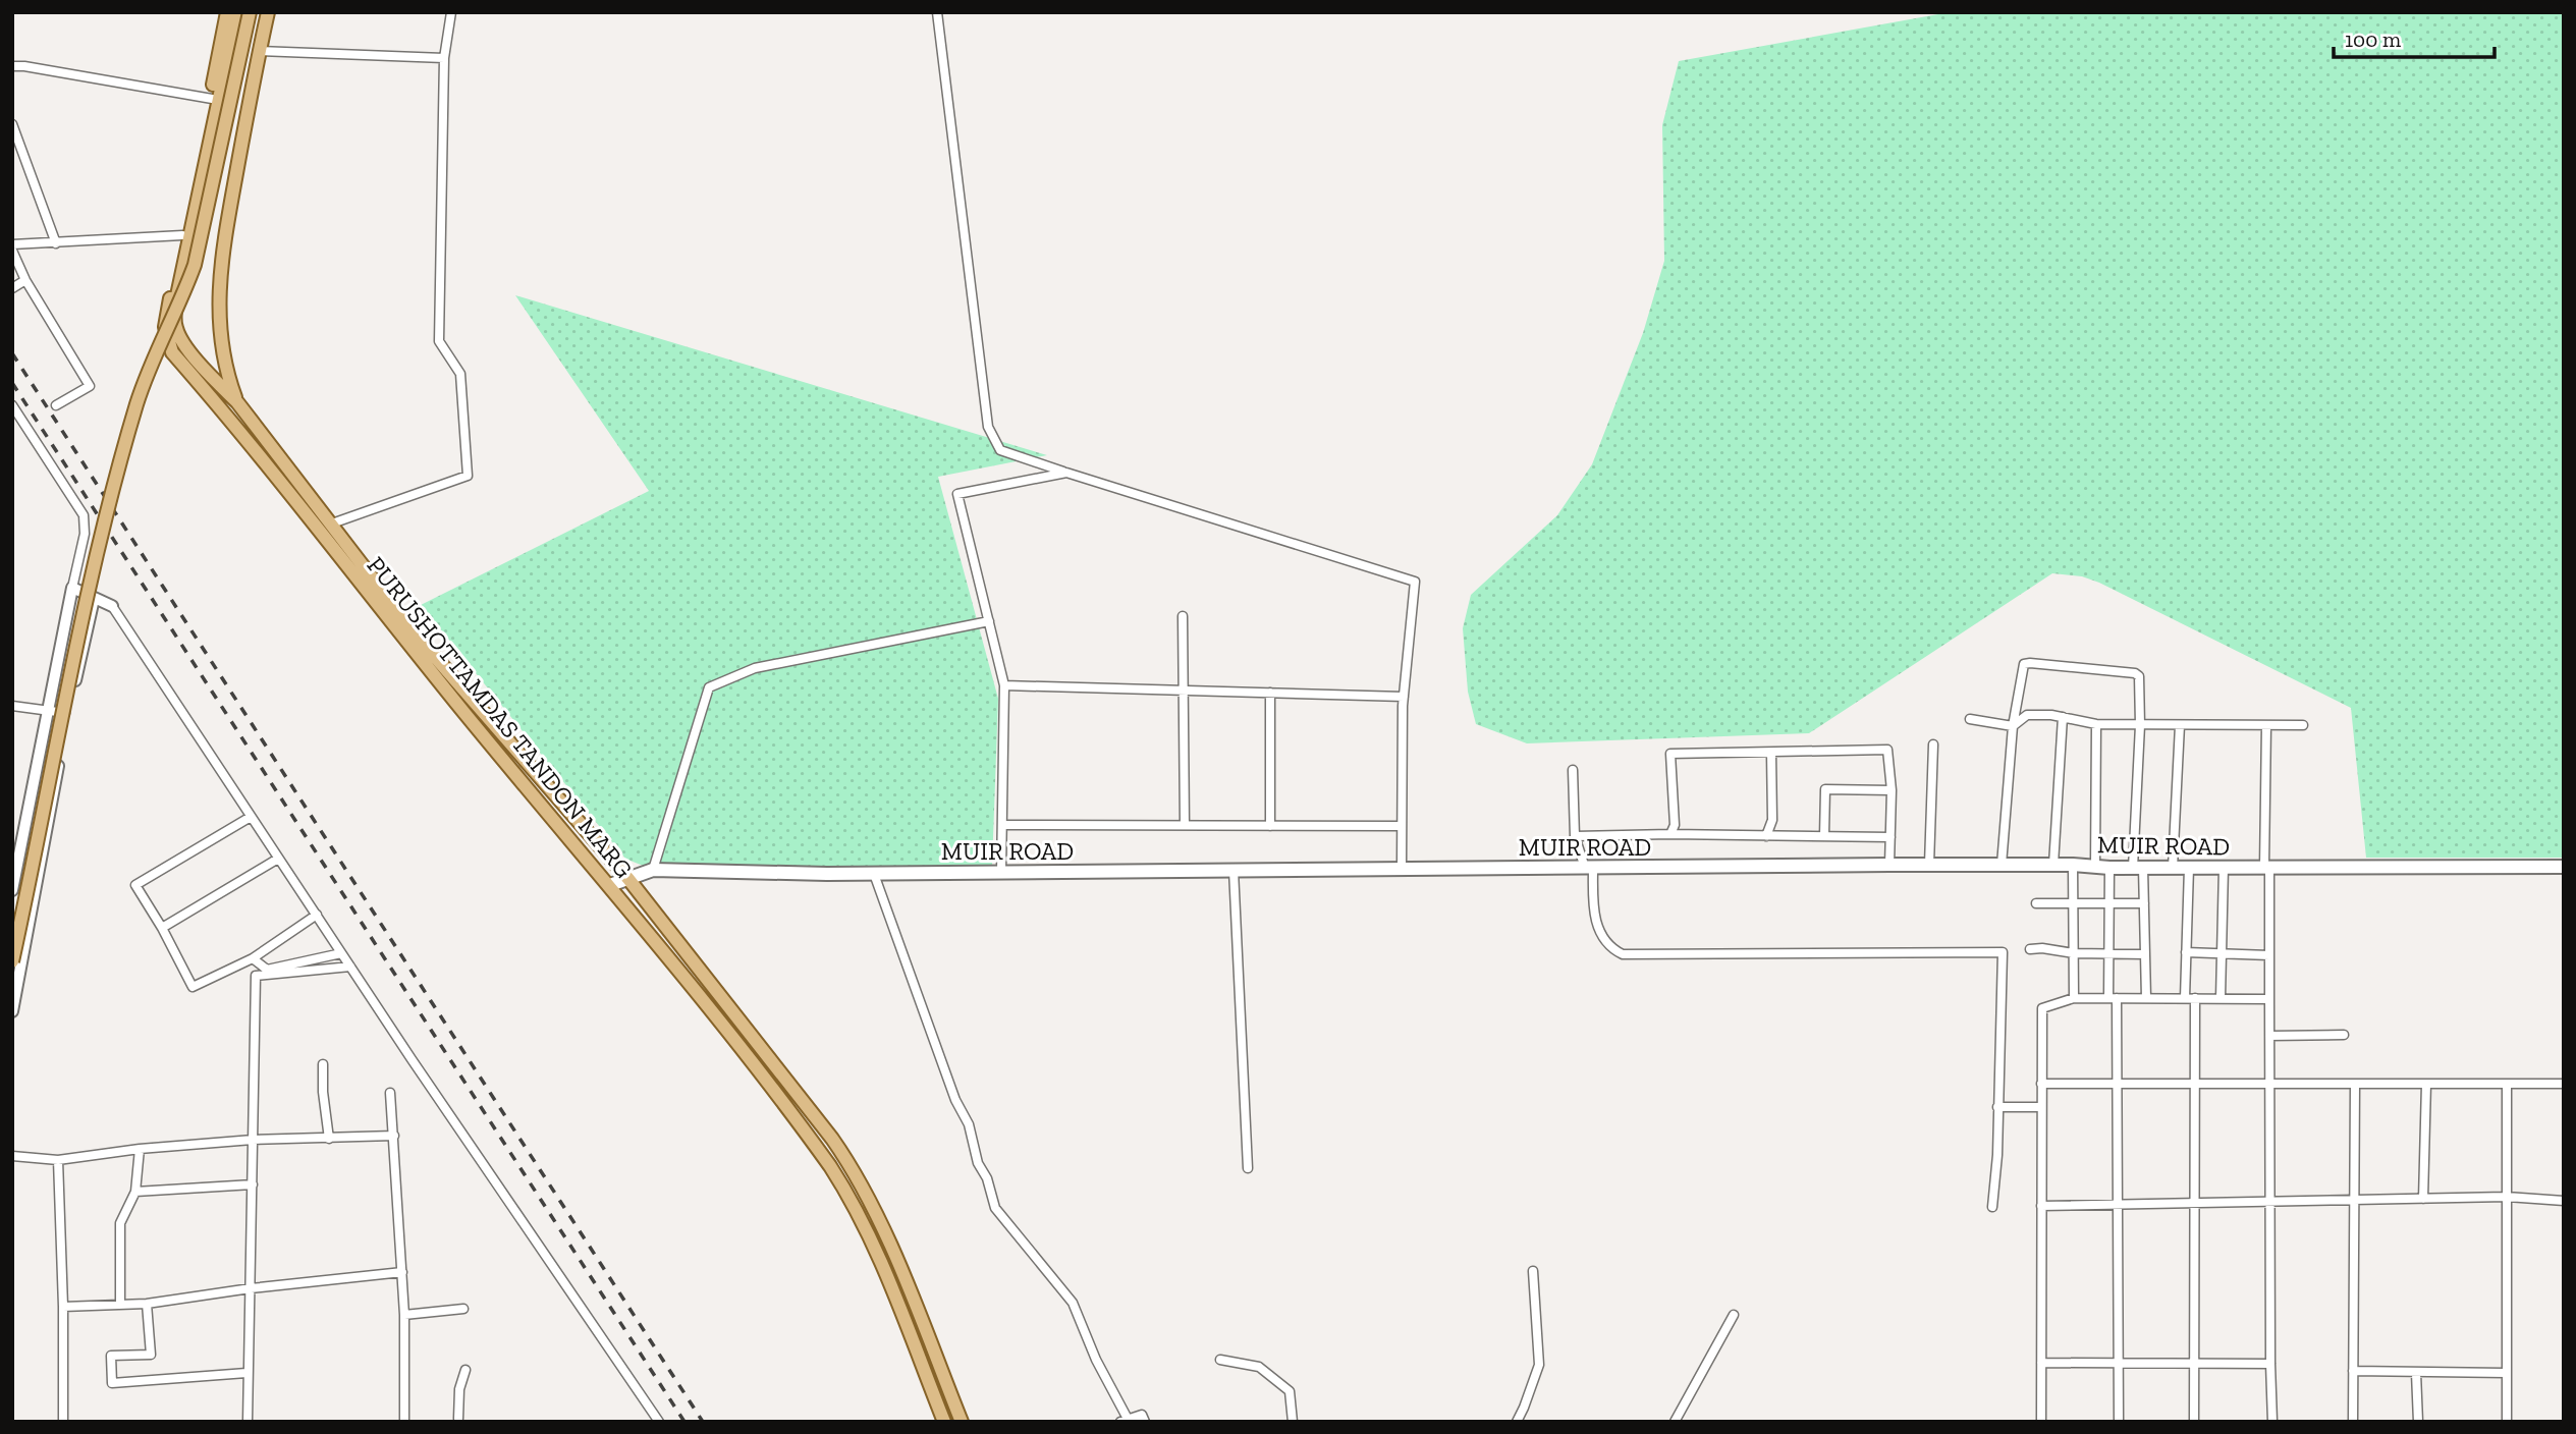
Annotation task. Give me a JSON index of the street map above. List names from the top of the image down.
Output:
{
  "streets": {
    "main road": ["PURUSHOTTAMDAS TANDON MARG", "MUIR ROAD"]
  },
  "crossings": [
    ["PURUSHOTTAMDAS TANDON MARG", "MUIR ROAD"]
  ],
  "scale_bar": "100 m"
}
